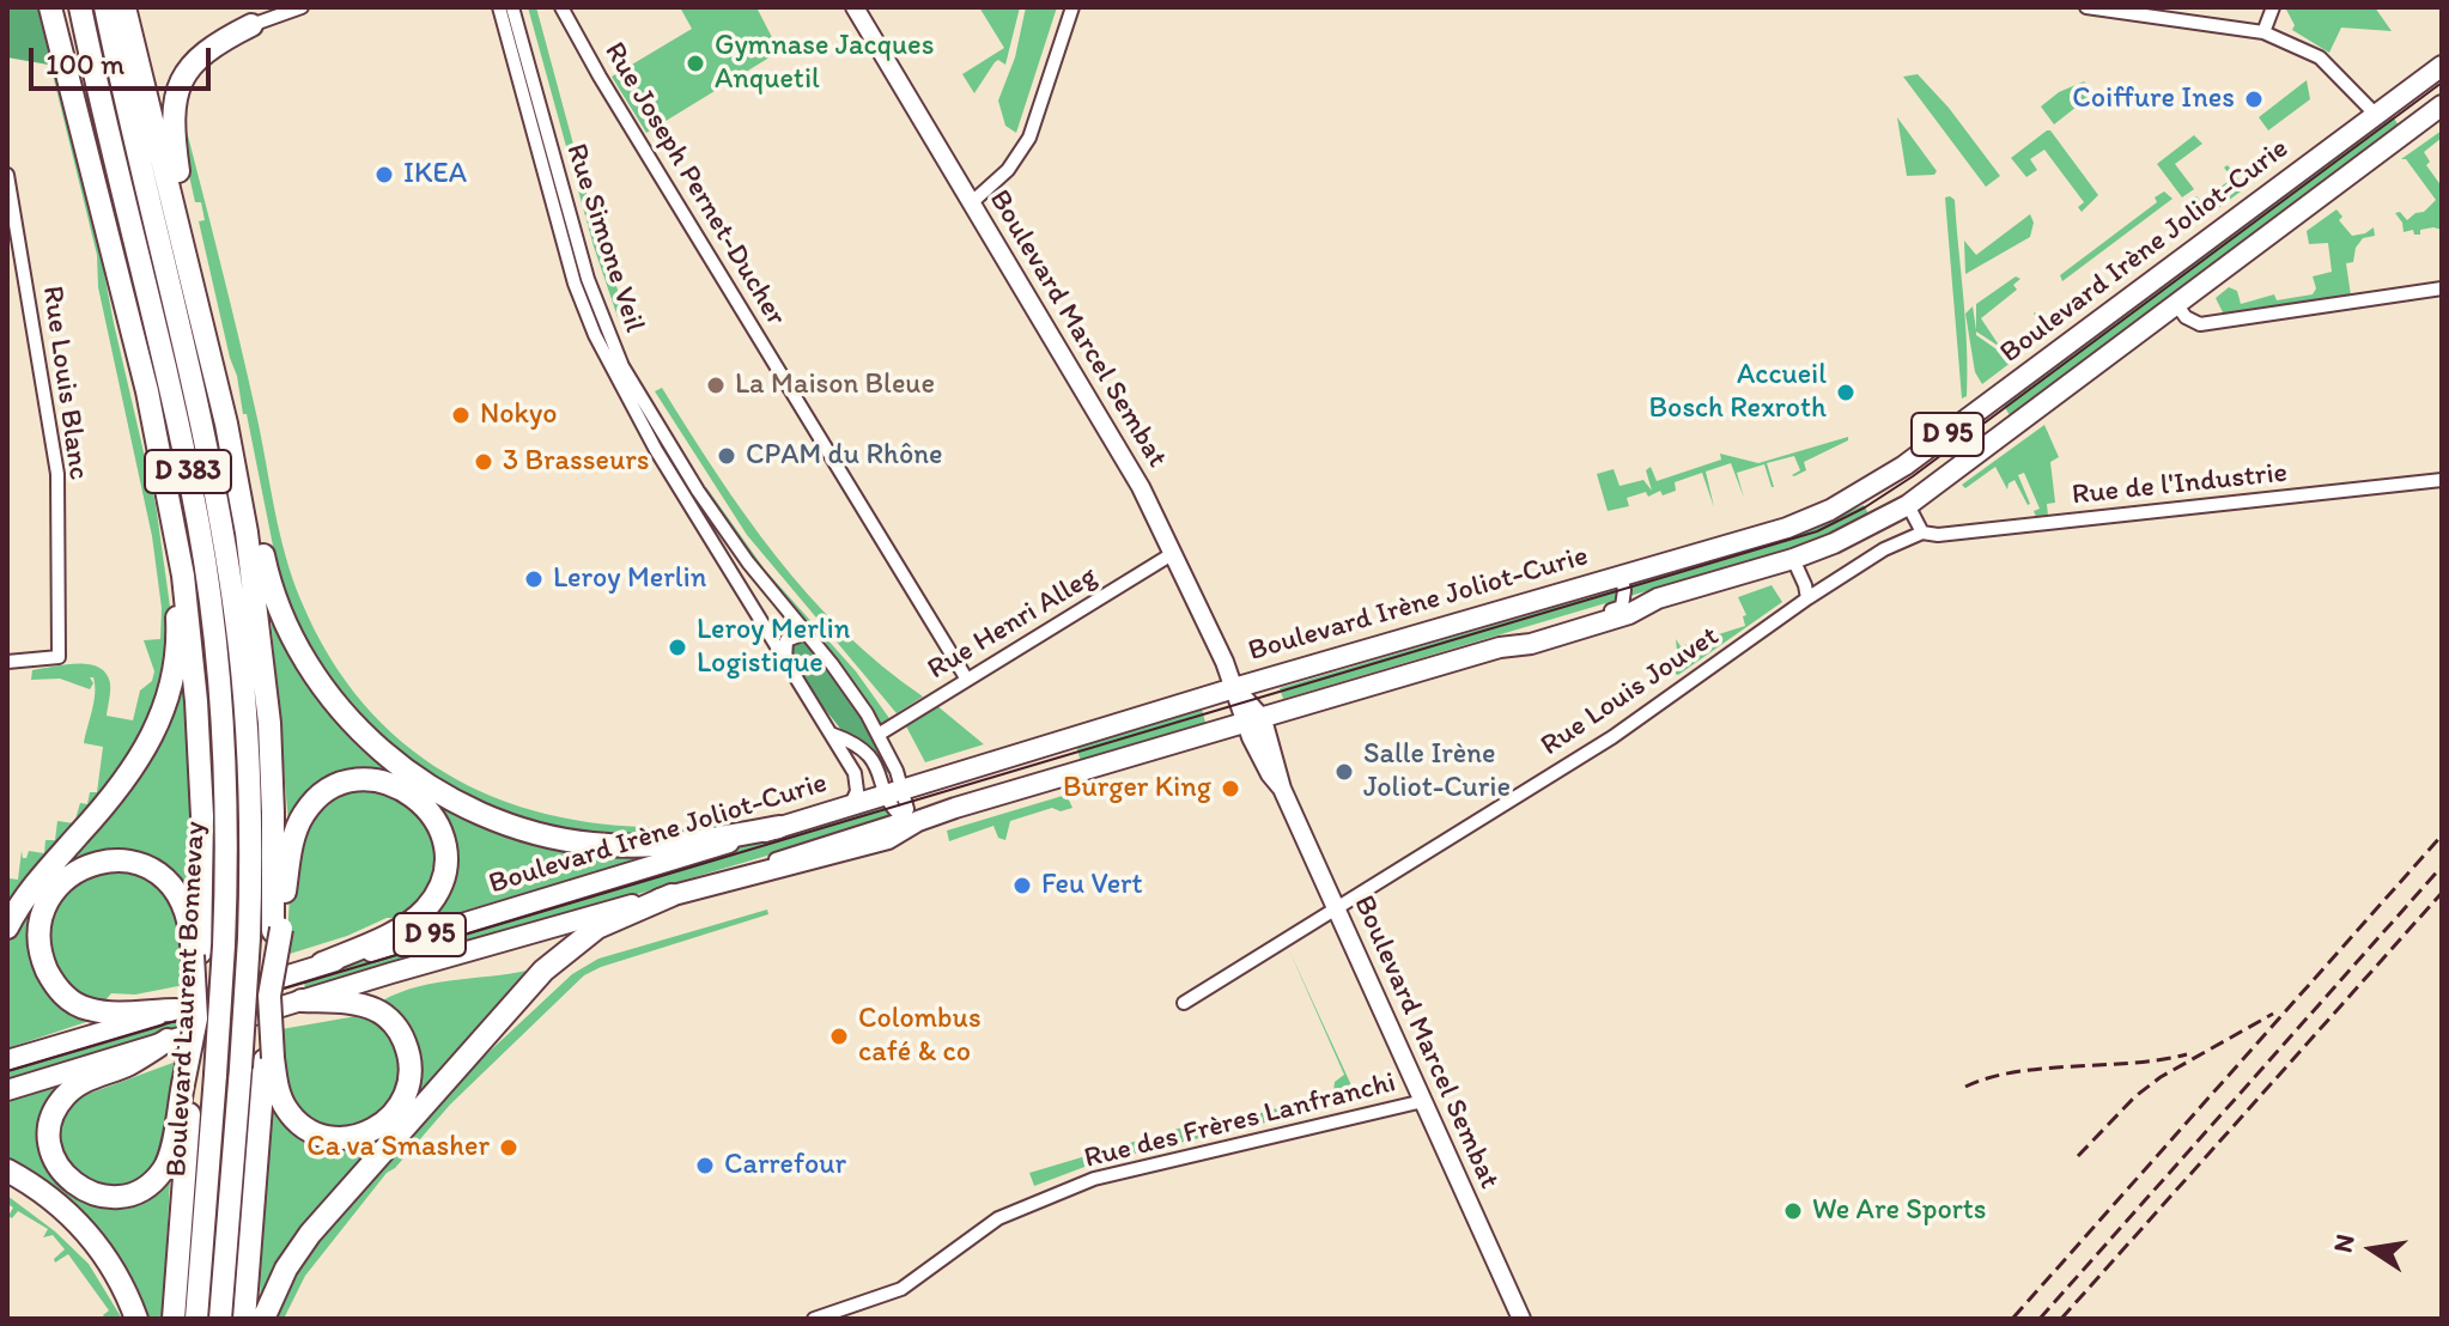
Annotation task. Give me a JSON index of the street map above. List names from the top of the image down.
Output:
{
  "streets": {
    "highway": ["D 383", "Boulevard Laurent Bonnevay"],
    "main road": ["Boulevard Irène Joliot-Curie", "D 95"],
    "street": [
      "Rue Joseph Pernet-Ducher",
      "Rue Simone Veil",
      "Boulevard Marcel Sembat",
      "Rue Louis Blanc",
      "Rue de l'Industrie",
      "Rue Henri Alleg",
      "Rue Louis Jouvet",
      "Rue des Frères Lanfranchi"
    ]
  },
  "crossings": [
    ["Rue Joseph Pernet-Ducher", "Rue Henri Alleg"],
    ["Rue Simone Veil", "Boulevard Irène Joliot-Curie"],
    ["Rue Simone Veil", "Rue Henri Alleg"],
    ["Boulevard Irène Joliot-Curie", "Boulevard Marcel Sembat"],
    ["Boulevard Marcel Sembat", "Rue Henri Alleg"],
    ["Boulevard Marcel Sembat", "Rue Louis Jouvet"],
    ["Boulevard Marcel Sembat", "Rue des Frères Lanfranchi"],
    ["Rue de l'Industrie", "Rue Louis Jouvet"]
  ],
  "places": [
    "Gymnase Jacques Anquetil",
    "Coiffure Ines",
    "IKEA",
    "La Maison Bleue",
    "Accueil Bosch Rexroth",
    "Nokyo",
    "CPAM du Rhône",
    "3 Brasseurs",
    "Leroy Merlin",
    "Leroy Merlin Logistique",
    "Salle Irène Joliot-Curie",
    "Burger King",
    "Feu Vert",
    "Colombus café & co",
    "Ca va Smasher",
    "Carrefour",
    "We Are Sports"
  ],
  "scale_bar": "100 m",
  "north": "left"
}
